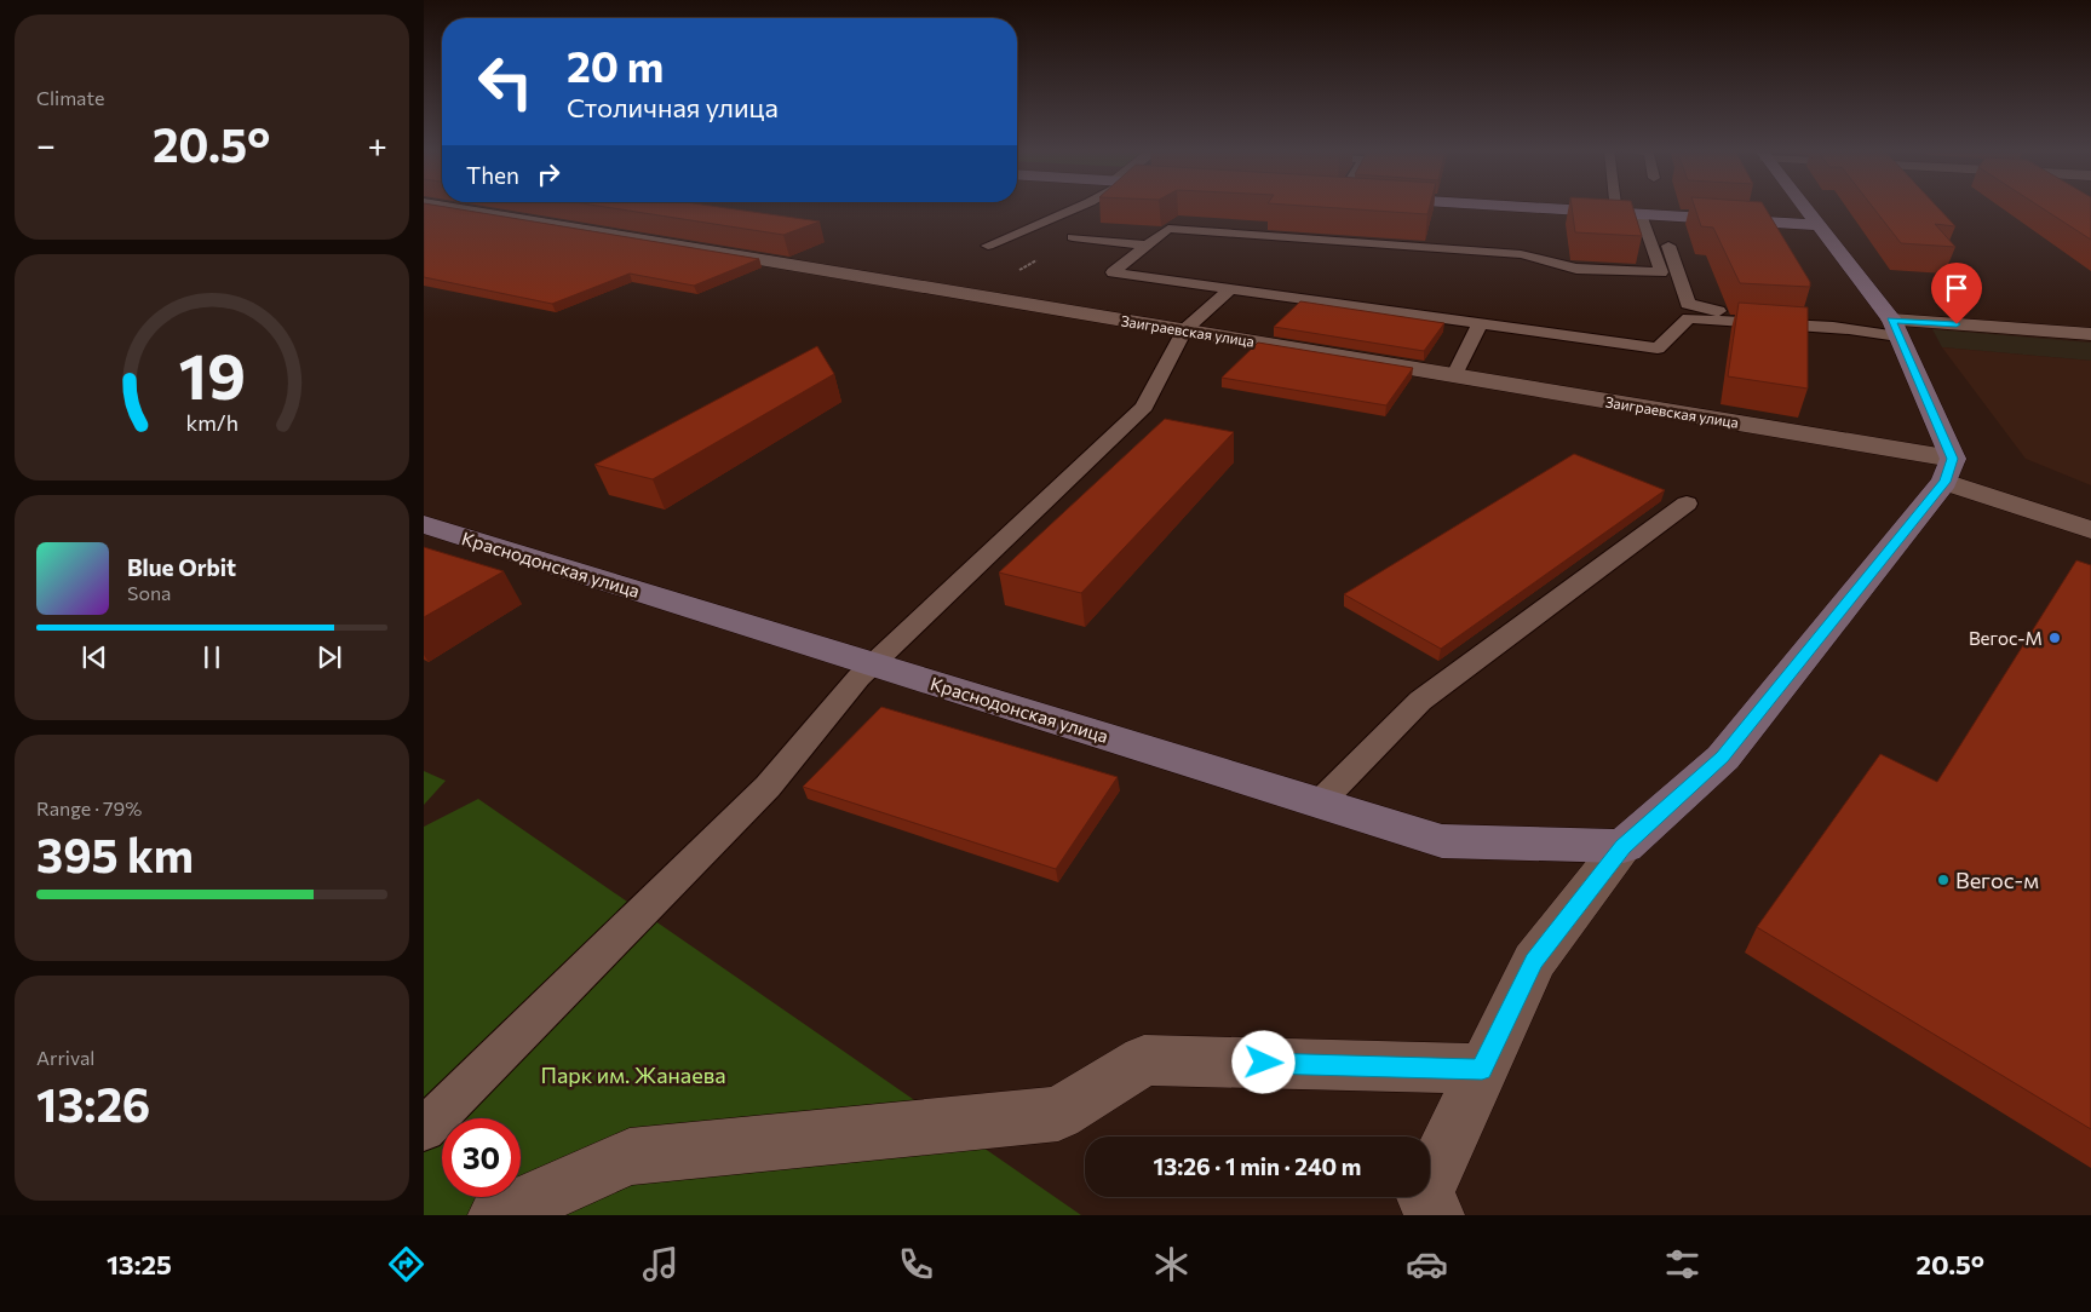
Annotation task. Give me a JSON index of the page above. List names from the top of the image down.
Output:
{
  "streets": {
    "street": ["Заиграевская улица", "Краснодонская улица"]
  },
  "parks": ["Парк им. Жанаева"],
  "places": ["Вегос-М", "Вегос-м"],
  "page": {
    "tile": [
      "Climate",
      ["Range · 79%", "395 km"],
      ["Arrival", "13:26"]
    ],
    "turn": ["20 m", "Столичная улица"],
    "heat": ["−", "20.5°", "+"],
    "then": "Then",
    "song": ["Blue Orbit", "Sona"],
    "limit": "30",
    "trip": "13:26 · 1 min · 240 m",
    "tabs": ["13:25", "20.5°"],
    "gauge": ["19", "km/h"]
  }
}
